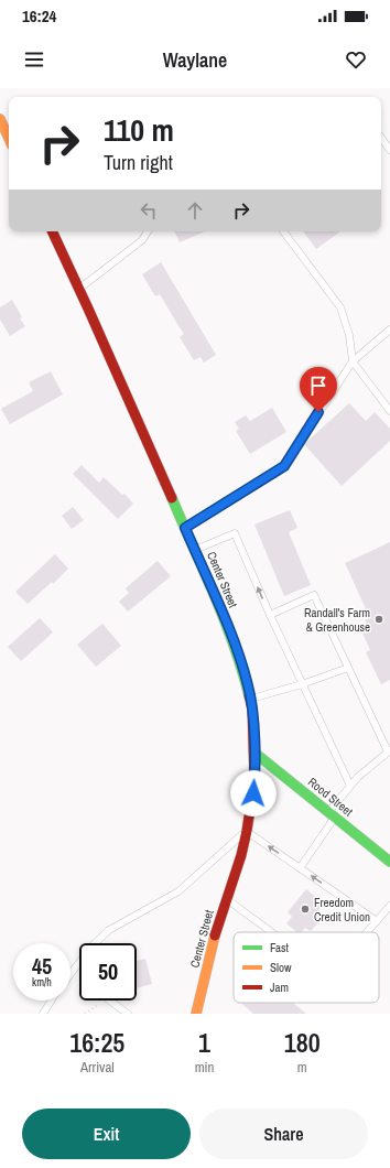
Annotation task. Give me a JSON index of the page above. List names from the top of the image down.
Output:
{
  "streets": {
    "main road": ["Center Street", "Rood Street"]
  },
  "crossings": [
    ["Center Street", "Rood Street"]
  ],
  "places": ["Randall's Farm & Greenhouse", "Freedom Credit Union"],
  "legend": ["Fast", "Slow", "Jam"],
  "page": {
    "status": "16:24",
    "header": "Waylane",
    "turn": ["110 m", "Turn right"],
    "speed": "45 km/h",
    "limit": "50",
    "eta": [
      "16:25",
      "Arrival",
      "1",
      "min",
      "180",
      "m"
    ],
    "buttons": ["Exit", "Share"]
  }
}
